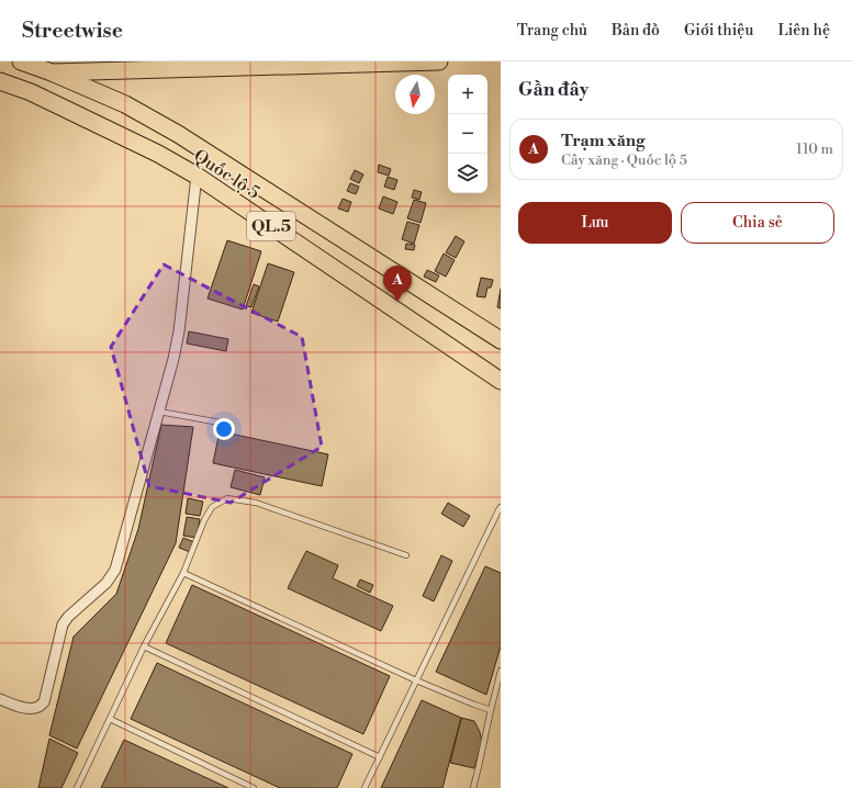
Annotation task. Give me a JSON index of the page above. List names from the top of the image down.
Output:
{
  "streets": {
    "main road": ["Quốc lộ 5", "QL.5"]
  },
  "crossings": [
    ["Quốc lộ 5", "QL.5"]
  ],
  "north": "bottom",
  "page": {
    "header": "Streetwise",
    "nav": [
      "Trang chủ",
      "Bản đồ",
      "Giới thiệu",
      "Liên hệ"
    ],
    "heading": "Gần đây",
    "map_buttons": ["+", "−"],
    "list": [
      {
        "mark": "A",
        "name": "Trạm xăng",
        "note": "Cây xăng · Quốc lộ 5",
        "value": "110 m"
      }
    ],
    "buttons": ["Lưu", "Chia sẻ"],
    "pins": "A"
  }
}
